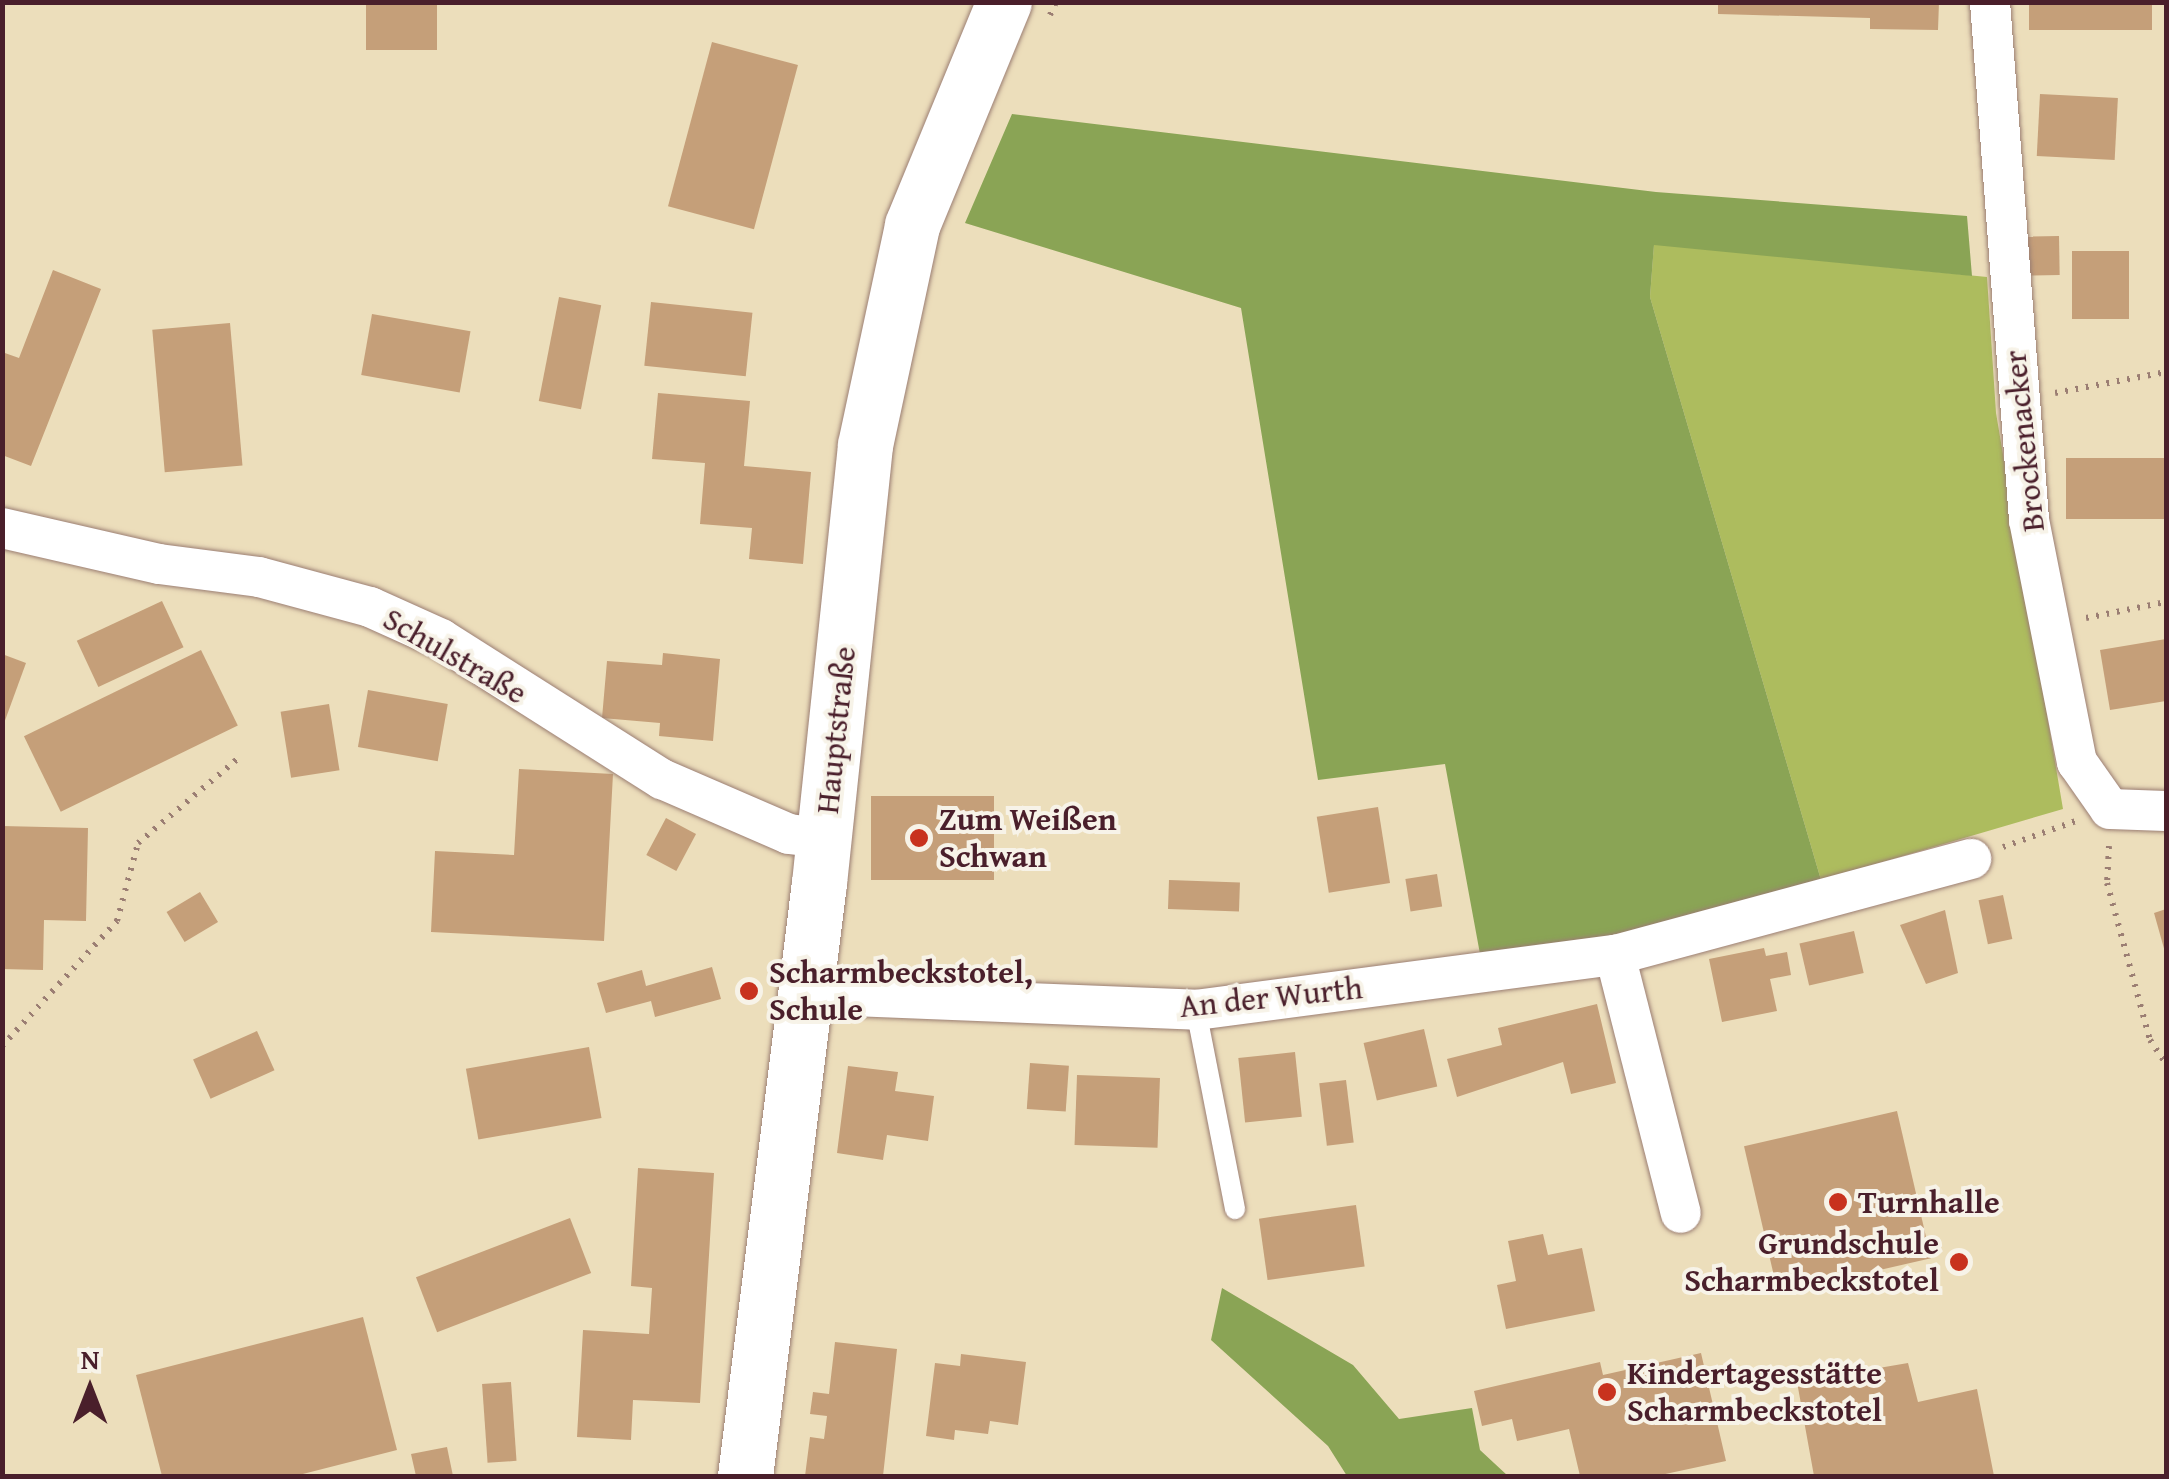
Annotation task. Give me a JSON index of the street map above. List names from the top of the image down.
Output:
{
  "streets": {
    "main road": ["Hauptstraße"],
    "street": ["Brockenacker", "Schulstraße", "An der Wurth"]
  },
  "crossings": [
    ["Schulstraße", "Hauptstraße"],
    ["Hauptstraße", "An der Wurth"]
  ],
  "places": [
    "Zum Weißen Schwan",
    "Scharmbeckstotel, Schule",
    "Turnhalle",
    "Grundschule Scharmbeckstotel",
    "Kindertagesstätte Scharmbeckstotel"
  ],
  "north": "top"
}
